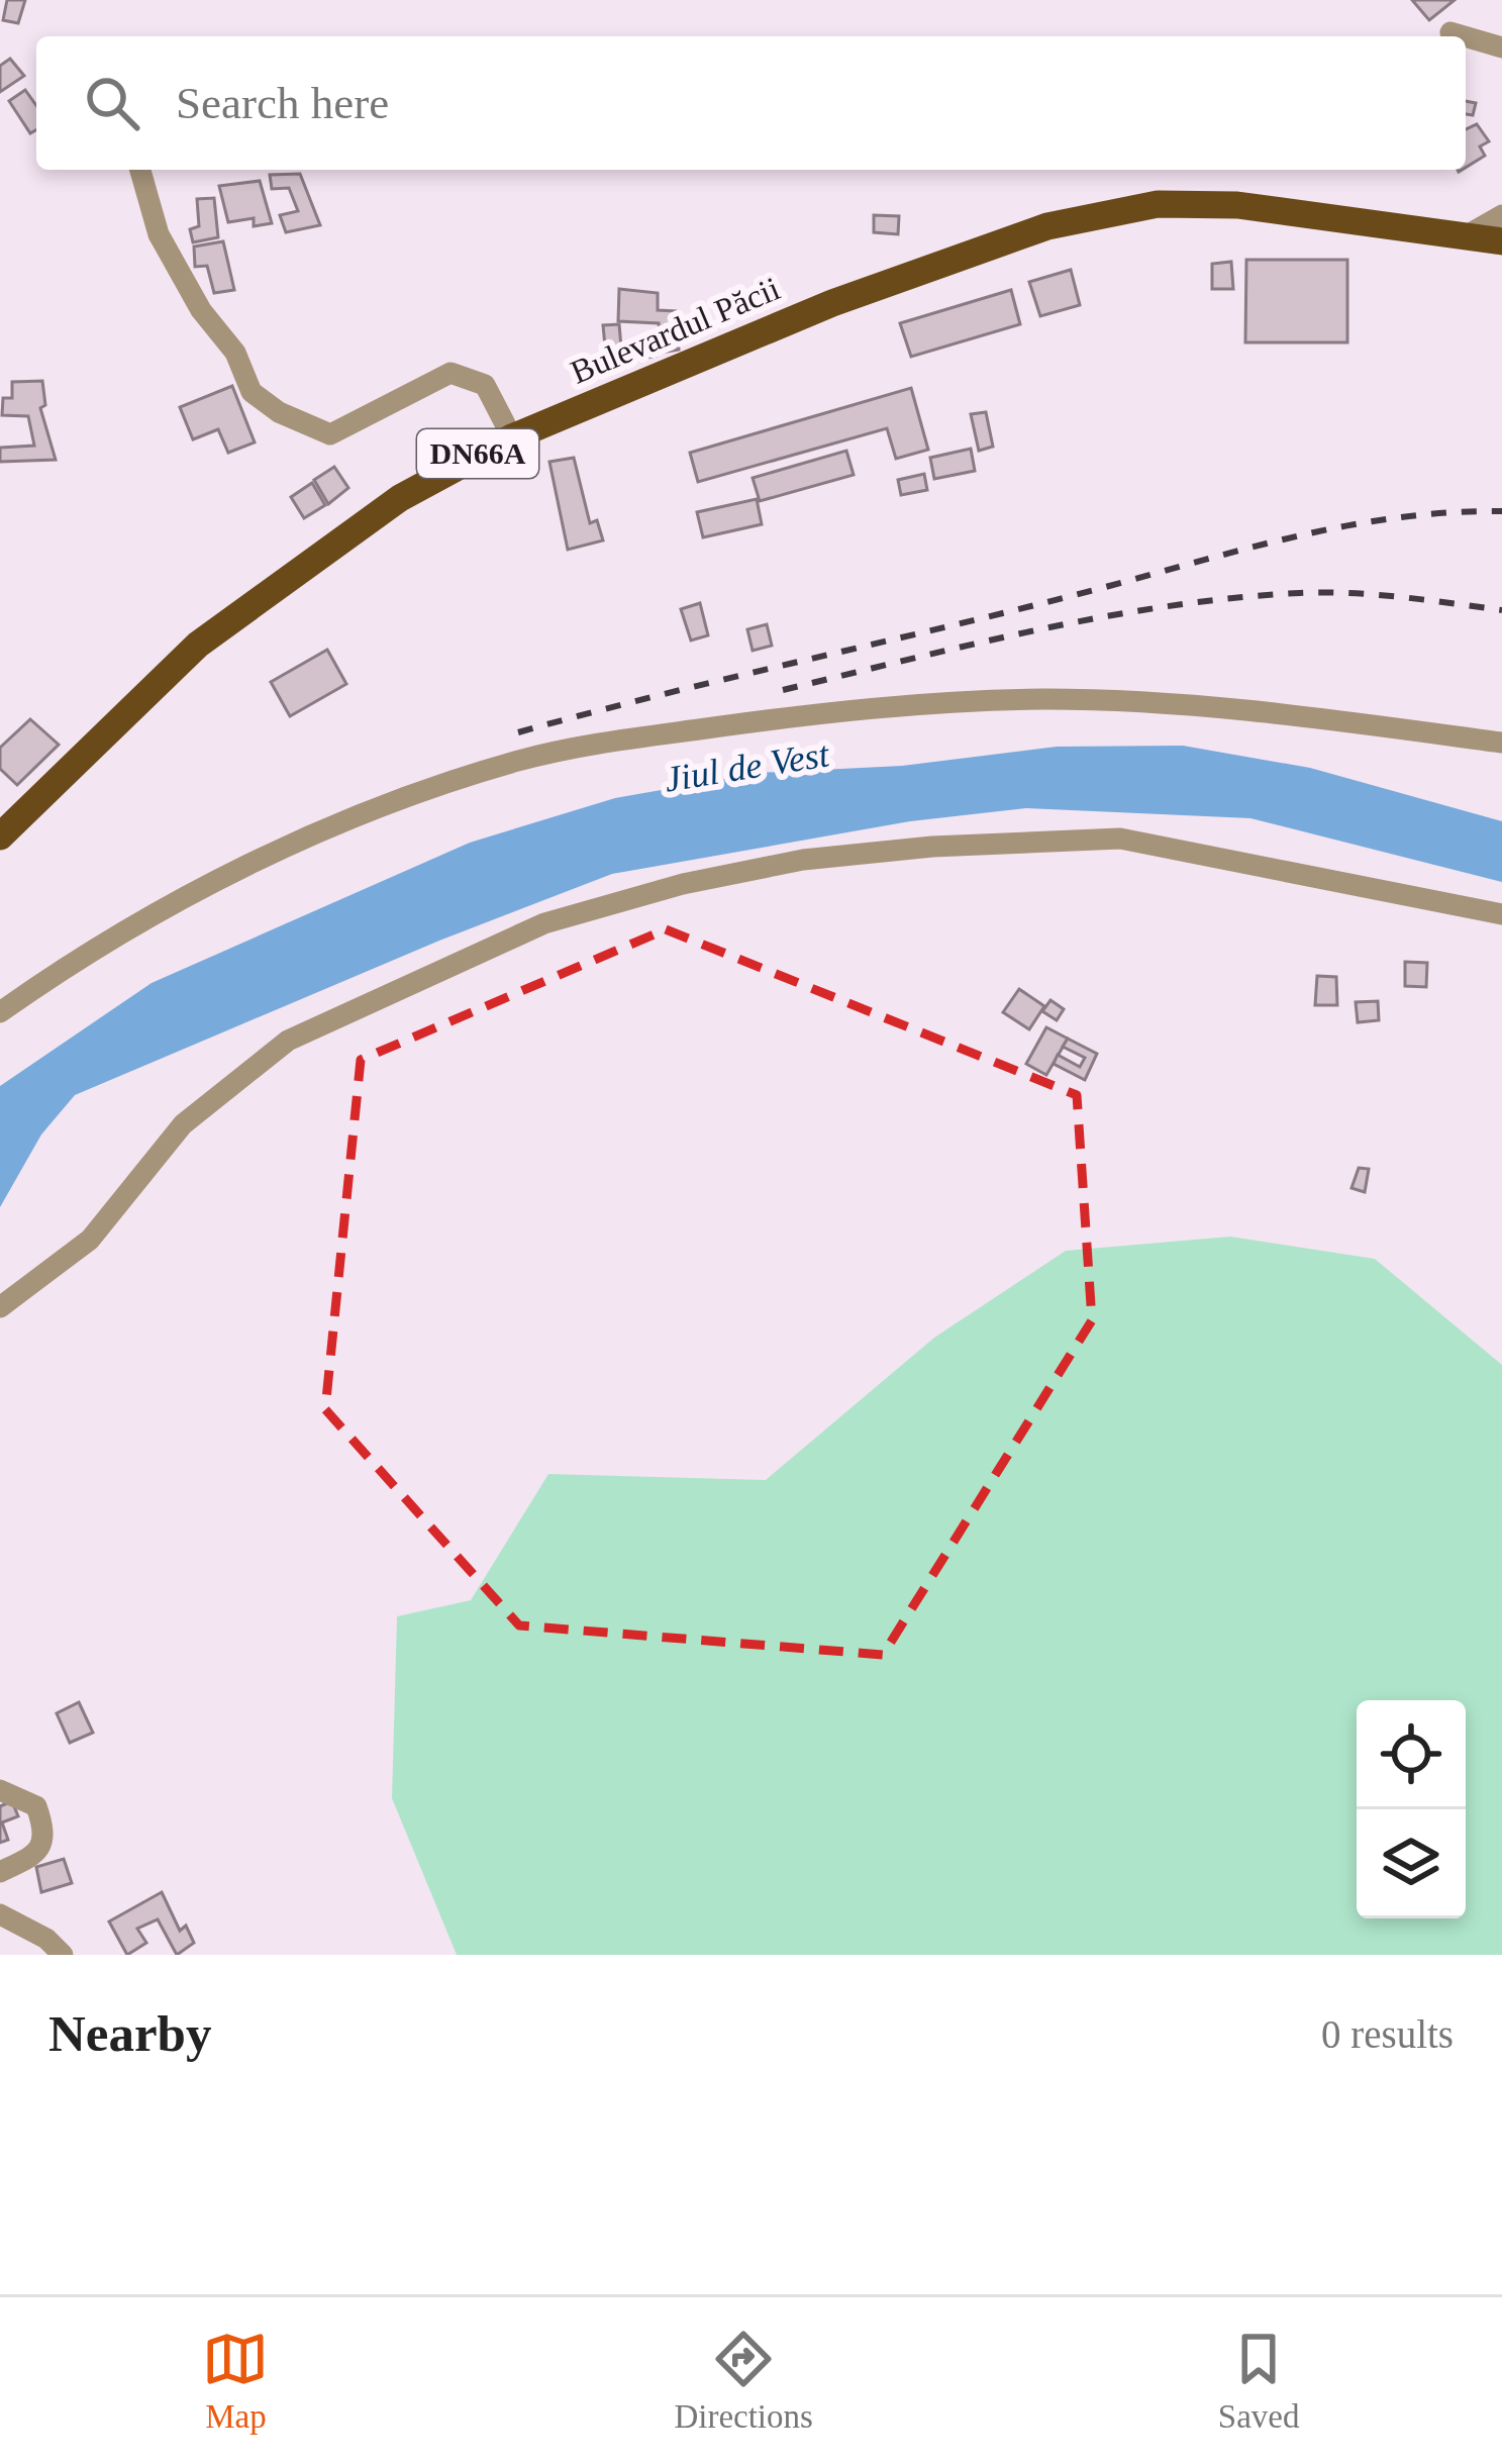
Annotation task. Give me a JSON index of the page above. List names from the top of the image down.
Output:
{
  "streets": {
    "main road": ["Bulevardul Păcii", "DN66A"]
  },
  "water": ["Jiul de Vest"],
  "page": {
    "search": "Search here",
    "heading": ["Nearby", "0 results"],
    "nav": ["Map", "Directions", "Saved"]
  }
}
